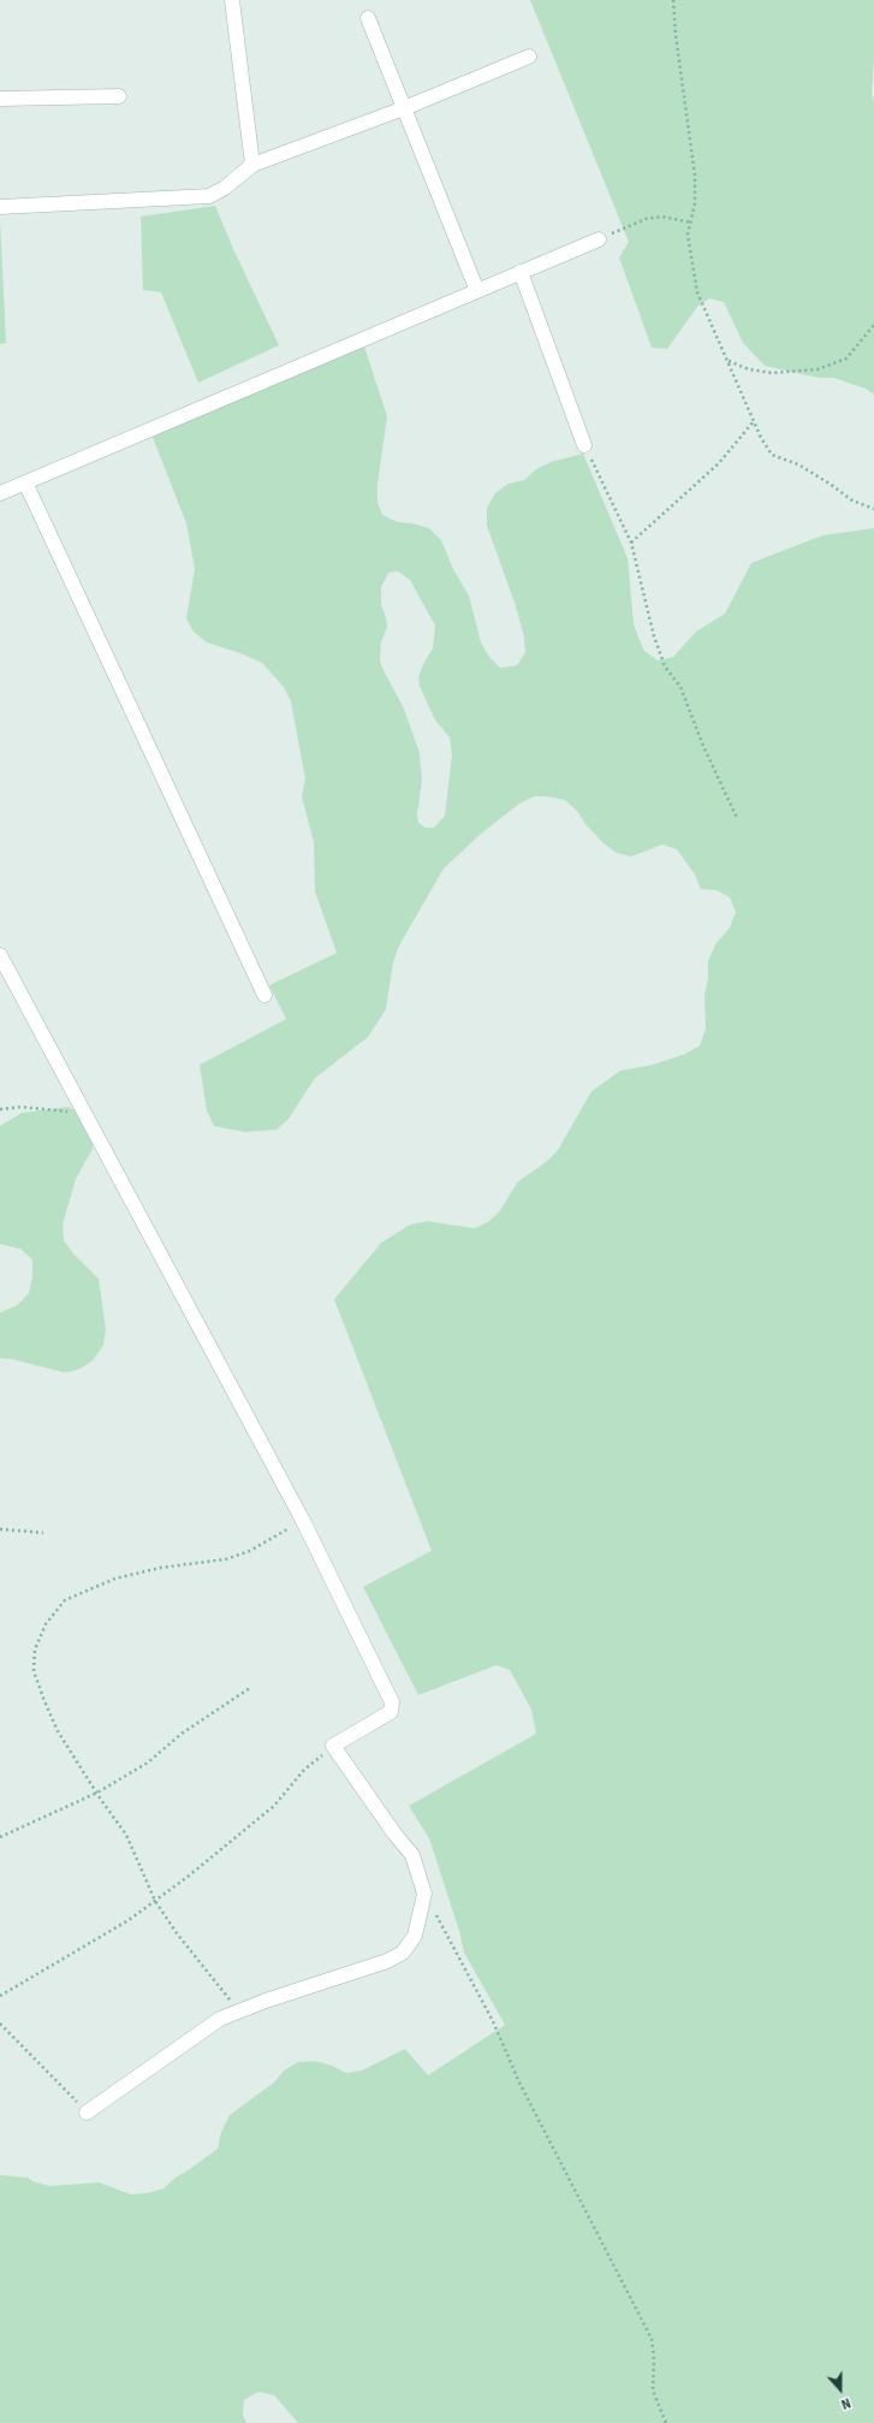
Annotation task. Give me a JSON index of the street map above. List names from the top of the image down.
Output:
{
  "north": "bottom"
}
